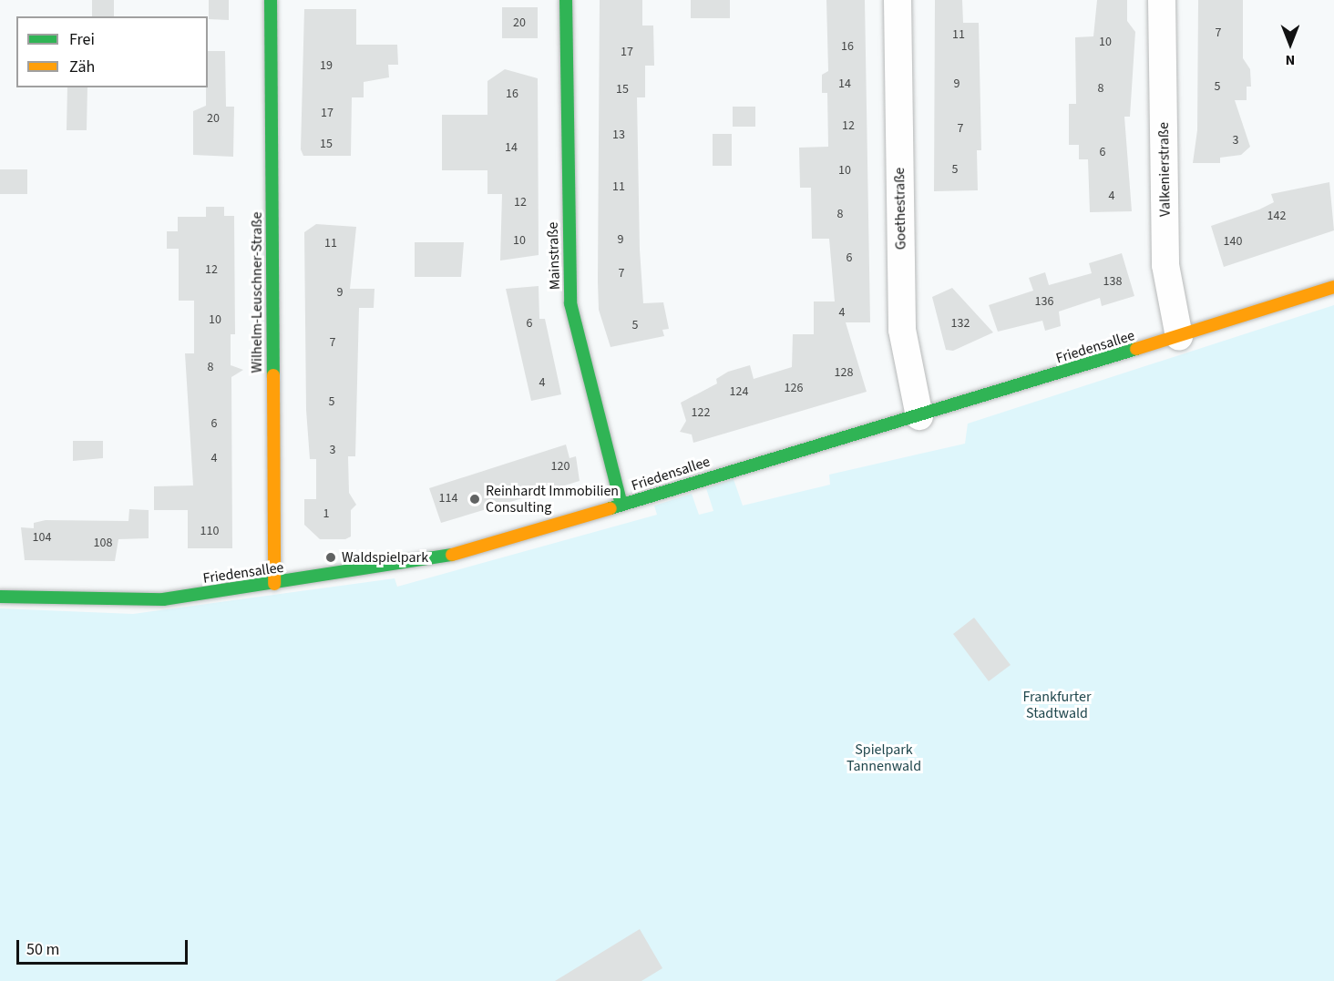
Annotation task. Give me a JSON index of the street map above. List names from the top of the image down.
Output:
{
  "streets": {
    "street": [
      "Valkenierstraße",
      "Goethestraße",
      "Mainstraße",
      "Wilhelm-Leuschner-Straße",
      "Friedensallee"
    ]
  },
  "crossings": [
    ["Valkenierstraße", "Friedensallee"],
    ["Goethestraße", "Friedensallee"],
    ["Mainstraße", "Friedensallee"],
    ["Wilhelm-Leuschner-Straße", "Friedensallee"]
  ],
  "parks": ["Frankfurter Stadtwald", "Spielpark Tannenwald"],
  "places": ["Reinhardt Immobilien Consulting", "Waldspielpark"],
  "house_numbers": [
    "20",
    "7",
    "11",
    "10",
    "16",
    "17",
    "19",
    "14",
    "9",
    "5",
    "8",
    "15",
    "16",
    "17",
    "20",
    "12",
    "7",
    "13",
    "3",
    "15",
    "14",
    "6",
    "5",
    "10",
    "11",
    "4",
    "12",
    "8",
    "142",
    "9",
    "10",
    "140",
    "11",
    "6",
    "12",
    "7",
    "138",
    "9",
    "136",
    "4",
    "10",
    "6",
    "132",
    "5",
    "7",
    "8",
    "128",
    "4",
    "126",
    "124",
    "5",
    "122",
    "6",
    "3",
    "4",
    "120",
    "114",
    "1",
    "110",
    "104",
    "108"
  ],
  "legend": ["Frei", "Zäh"],
  "scale_bar": "50 m",
  "north": "bottom"
}
